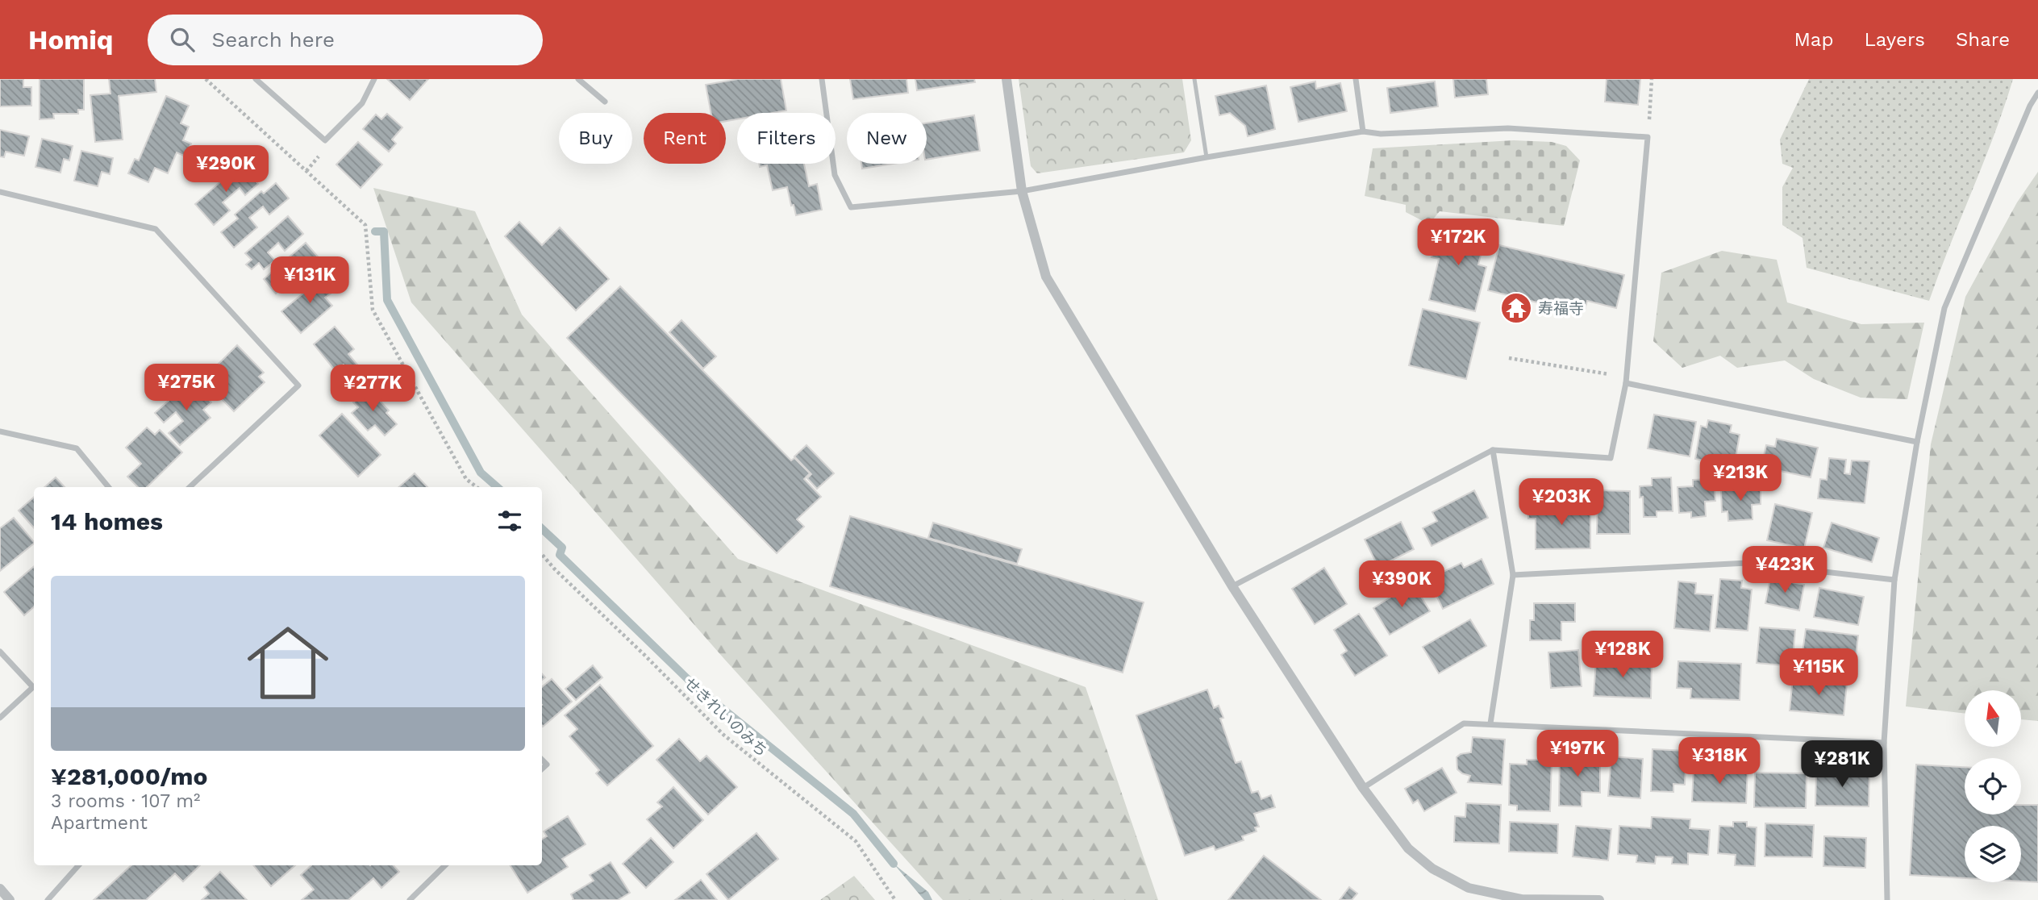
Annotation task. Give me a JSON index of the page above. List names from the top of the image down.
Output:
{
  "streets": {
    "path": ["せきれいのみち"]
  },
  "places": {
    "temple": ["寿福寺"]
  },
  "north": "top",
  "page": {
    "header": "Homiq",
    "search": "Search here",
    "nav": ["Map", "Layers", "Share"],
    "chip": [
      "Buy",
      "Rent",
      "Filters",
      "New"
    ],
    "price": [
      "¥290K",
      "¥172K",
      "¥131K",
      "¥275K",
      "¥277K",
      "¥213K",
      "¥203K",
      "¥423K",
      "¥390K",
      "¥128K",
      "¥115K",
      "¥197K",
      "¥318K",
      "¥281K"
    ],
    "heading": "14 homes",
    "list": [
      {
        "name": "¥281,000/mo",
        "note": "3 rooms · 107 m² · Apartment"
      }
    ]
  }
}
